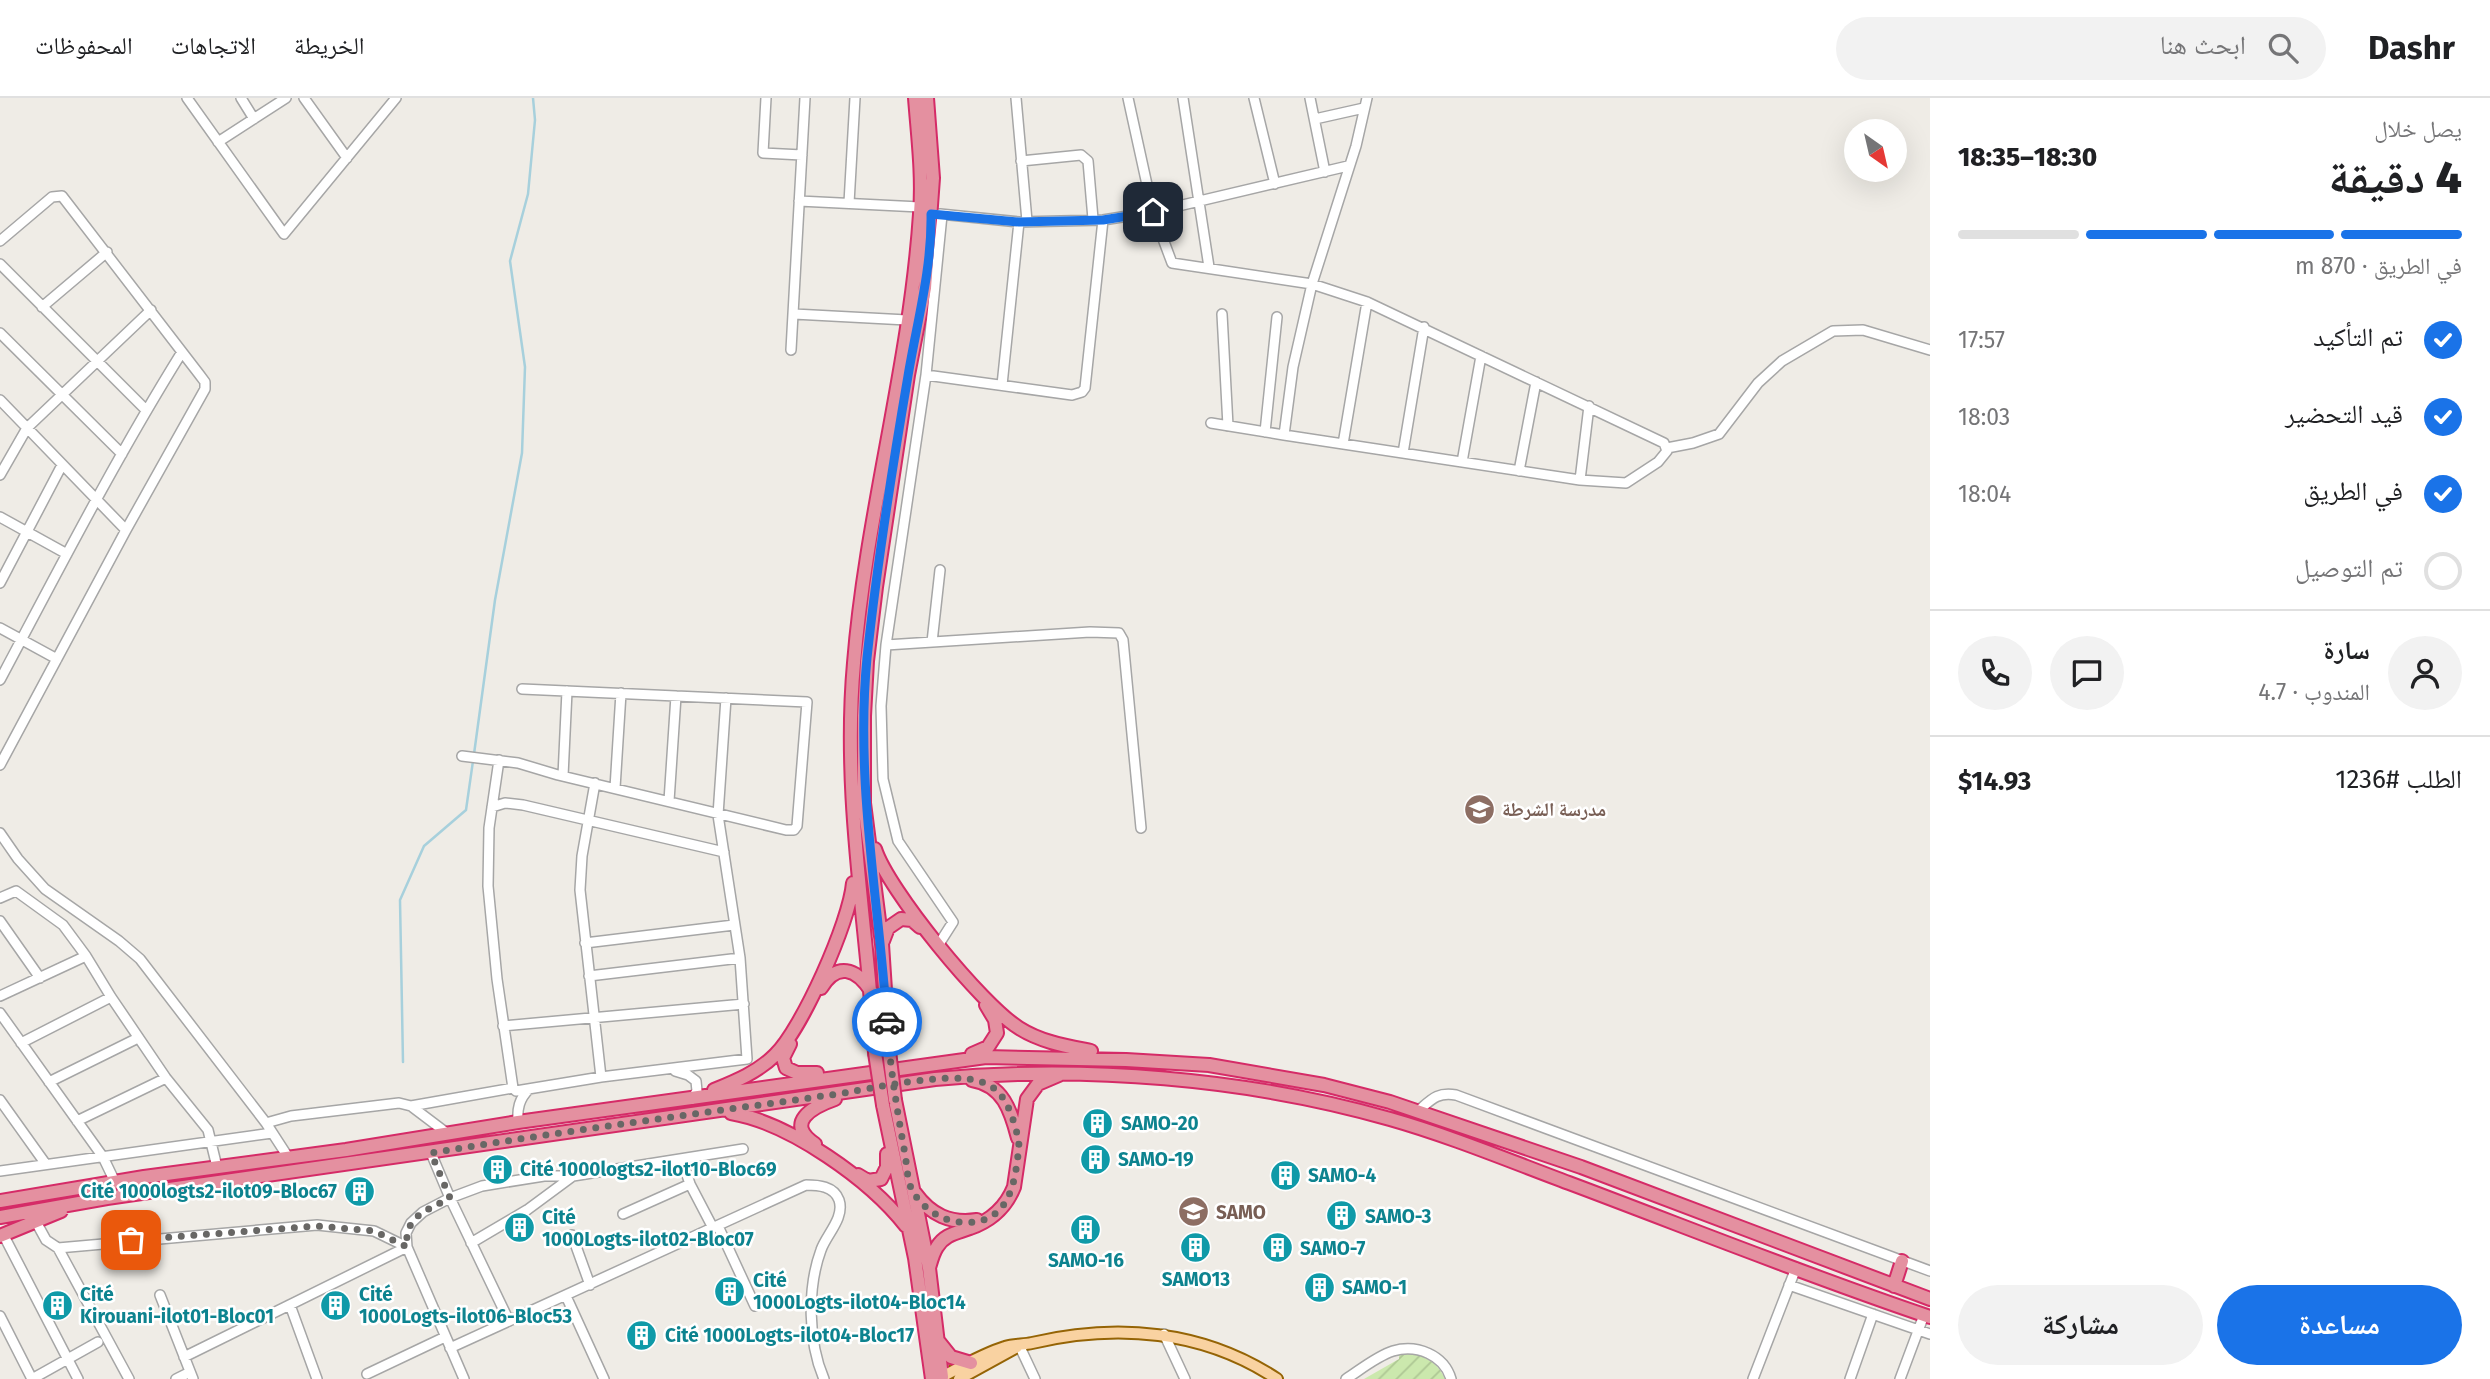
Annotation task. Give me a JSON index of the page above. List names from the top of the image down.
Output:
{
  "places": {
    "school or university": ["مدرسة الشرطة", "SAMO"],
    "building": [
      "SAMO-20",
      "SAMO-19",
      "Cité 1000logts2-ilot10-Bloc69",
      "SAMO-4",
      "Cité 1000logts2-ilot09-Bloc67",
      "SAMO-3",
      "Cité 1000Logts-ilot02-Bloc07",
      "SAMO-16",
      "SAMO13",
      "SAMO-7",
      "SAMO-1",
      "Cité 1000Logts-ilot04-Bloc14",
      "Cité Kirouani-ilot01-Bloc01",
      "Cité 1000Logts-ilot06-Bloc53",
      "Cité 1000Logts-ilot04-Bloc17"
    ]
  },
  "north": "bottom right",
  "page": {
    "header": "Dashr",
    "search": "ابحث هنا",
    "nav": ["الخريطة", "الاتجاهات", "المحفوظات"],
    "heading": ["4 دقيقة", "يصل خلال", "18:30–18:35"],
    "panel": [
      "سارة",
      "المندوب · 4.7",
      "الطلب #1236",
      "$14.93"
    ],
    "bar": "في الطريق · 870 m",
    "list": [
      ["تم التأكيد", "17:57"],
      ["قيد التحضير", "18:03"],
      ["في الطريق", "18:04"],
      "تم التوصيل"
    ],
    "buttons": ["مساعدة", "مشاركة"]
  }
}
